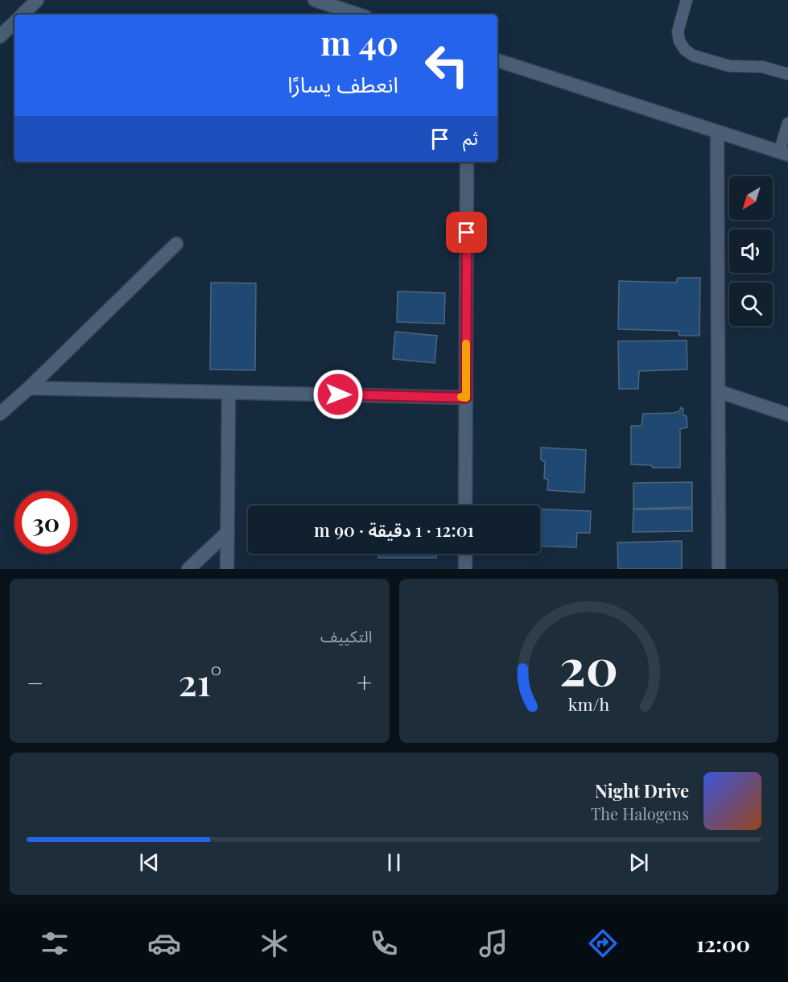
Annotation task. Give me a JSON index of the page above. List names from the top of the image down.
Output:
{
  "north": "bottom left",
  "page": {
    "turn": ["40 m", "انعطف يسارًا"],
    "then": "ثم",
    "limit": "30",
    "trip": "12:01 · 1 دقيقة · 90 m",
    "tile": "التكييف",
    "heat": ["−", "21°", "+"],
    "song": ["Night Drive", "The Halogens"],
    "tabs": "12:00",
    "gauge": ["20", "km/h"]
  }
}
